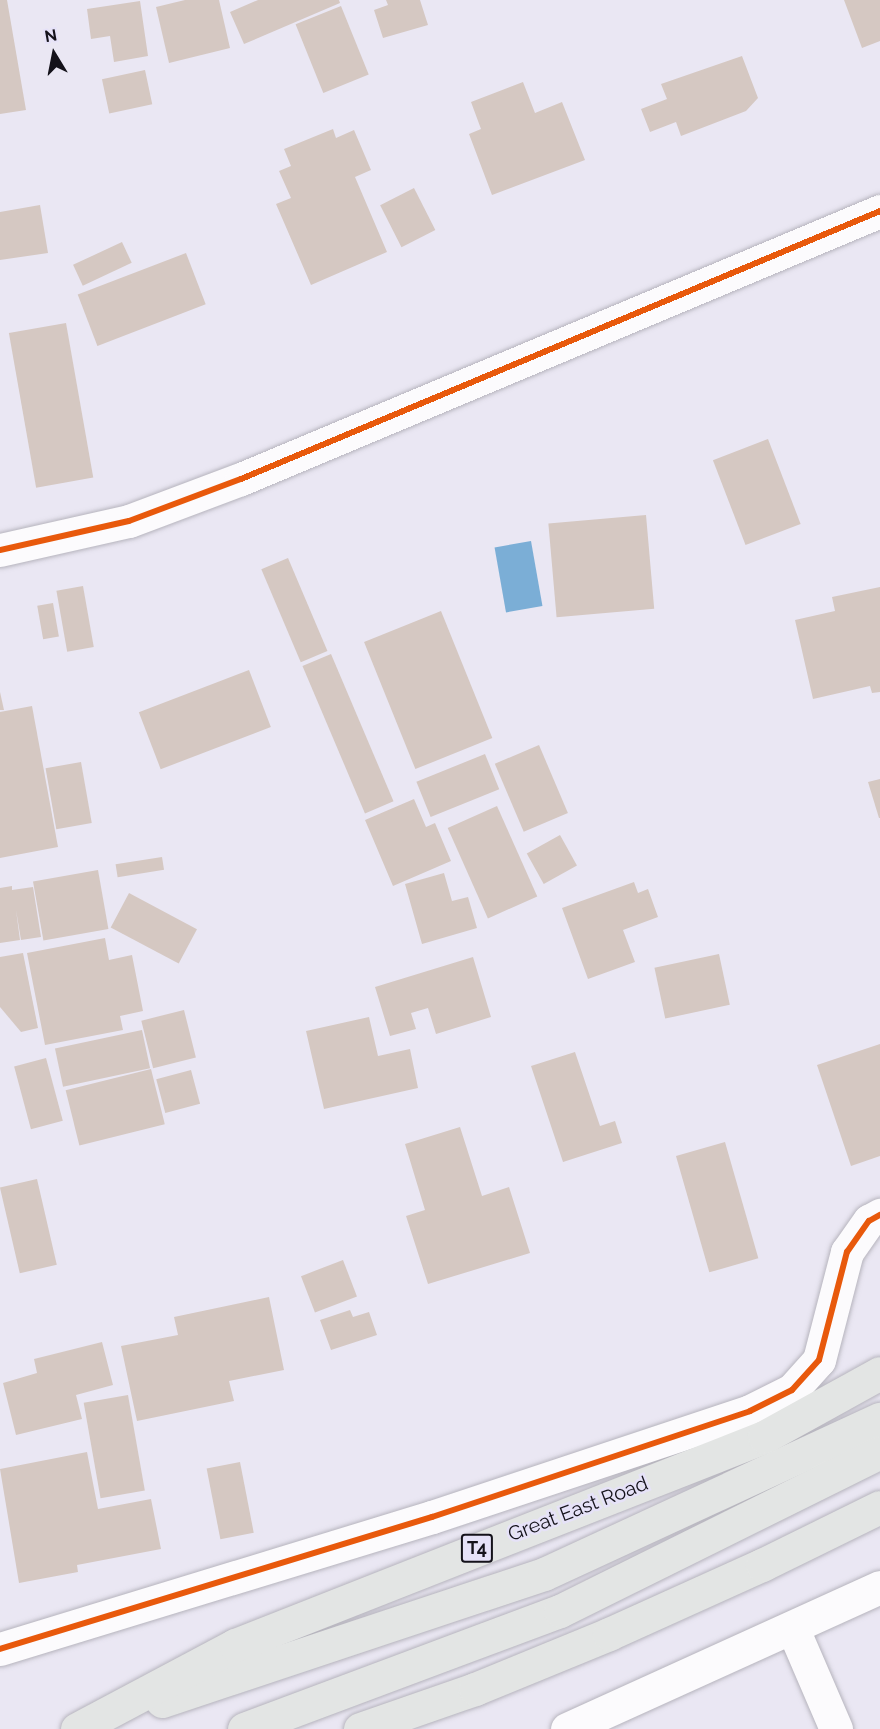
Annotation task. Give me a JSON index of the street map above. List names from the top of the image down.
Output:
{
  "streets": {
    "main road": ["Great East Road", "T4"]
  },
  "north": "top"
}
